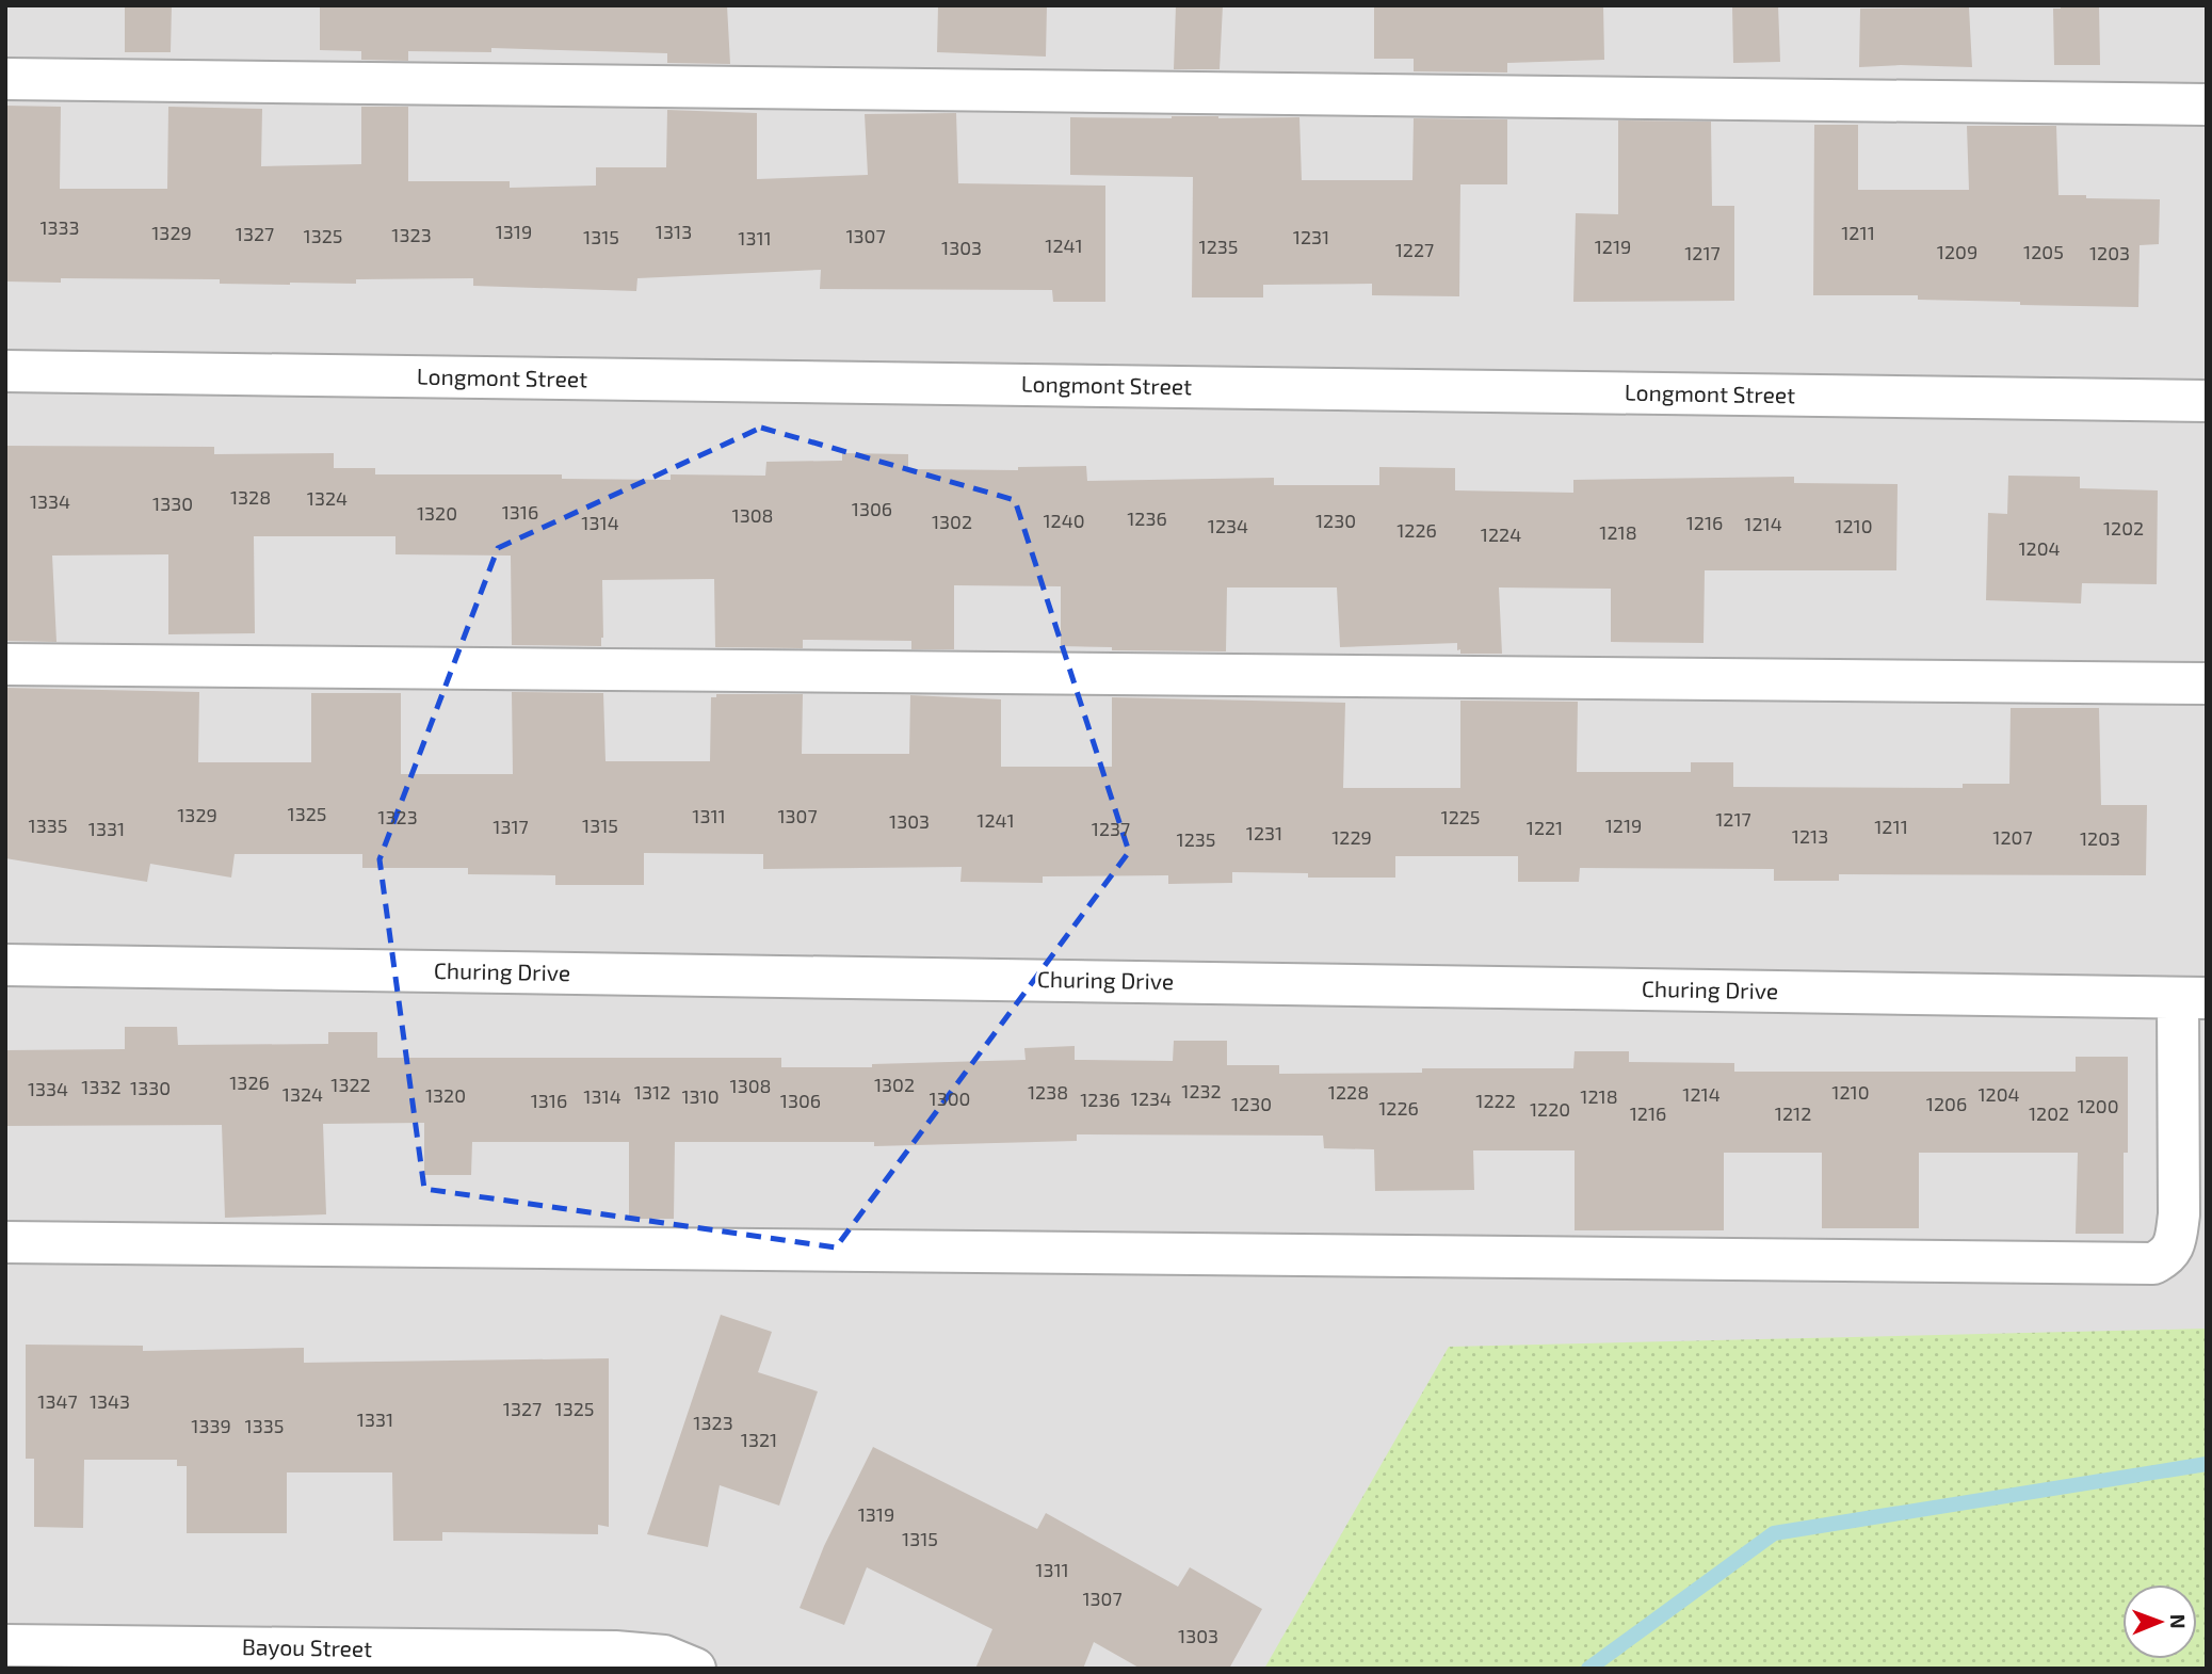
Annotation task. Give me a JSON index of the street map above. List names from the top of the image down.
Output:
{
  "streets": {
    "street": ["Longmont Street", "Churing Drive", "Bayou Street"]
  },
  "house_numbers": [
    "1333",
    "1319",
    "1313",
    "1329",
    "1211",
    "1327",
    "1323",
    "1325",
    "1307",
    "1315",
    "1231",
    "1311",
    "1241",
    "1235",
    "1219",
    "1303",
    "1227",
    "1209",
    "1205",
    "1217",
    "1203",
    "1328",
    "1324",
    "1334",
    "1330",
    "1306",
    "1316",
    "1320",
    "1308",
    "1236",
    "1240",
    "1230",
    "1302",
    "1314",
    "1216",
    "1214",
    "1234",
    "1210",
    "1202",
    "1226",
    "1218",
    "1224",
    "1204",
    "1325",
    "1329",
    "1311",
    "1307",
    "1323",
    "1225",
    "1217",
    "1241",
    "1303",
    "1335",
    "1315",
    "1219",
    "1317",
    "1211",
    "1221",
    "1331",
    "1237",
    "1231",
    "1213",
    "1229",
    "1207",
    "1203",
    "1235",
    "1326",
    "1322",
    "1302",
    "1308",
    "1332",
    "1330",
    "1334",
    "1232",
    "1312",
    "1238",
    "1228",
    "1210",
    "1324",
    "1214",
    "1204",
    "1320",
    "1314",
    "1310",
    "1218",
    "1300",
    "1234",
    "1236",
    "1316",
    "1306",
    "1222",
    "1230",
    "1206",
    "1200",
    "1226",
    "1220",
    "1216",
    "1212",
    "1202",
    "1347",
    "1343",
    "1327",
    "1325",
    "1331",
    "1323",
    "1339",
    "1335",
    "1321",
    "1319",
    "1315",
    "1311",
    "1307",
    "1303"
  ],
  "north": "right"
}
